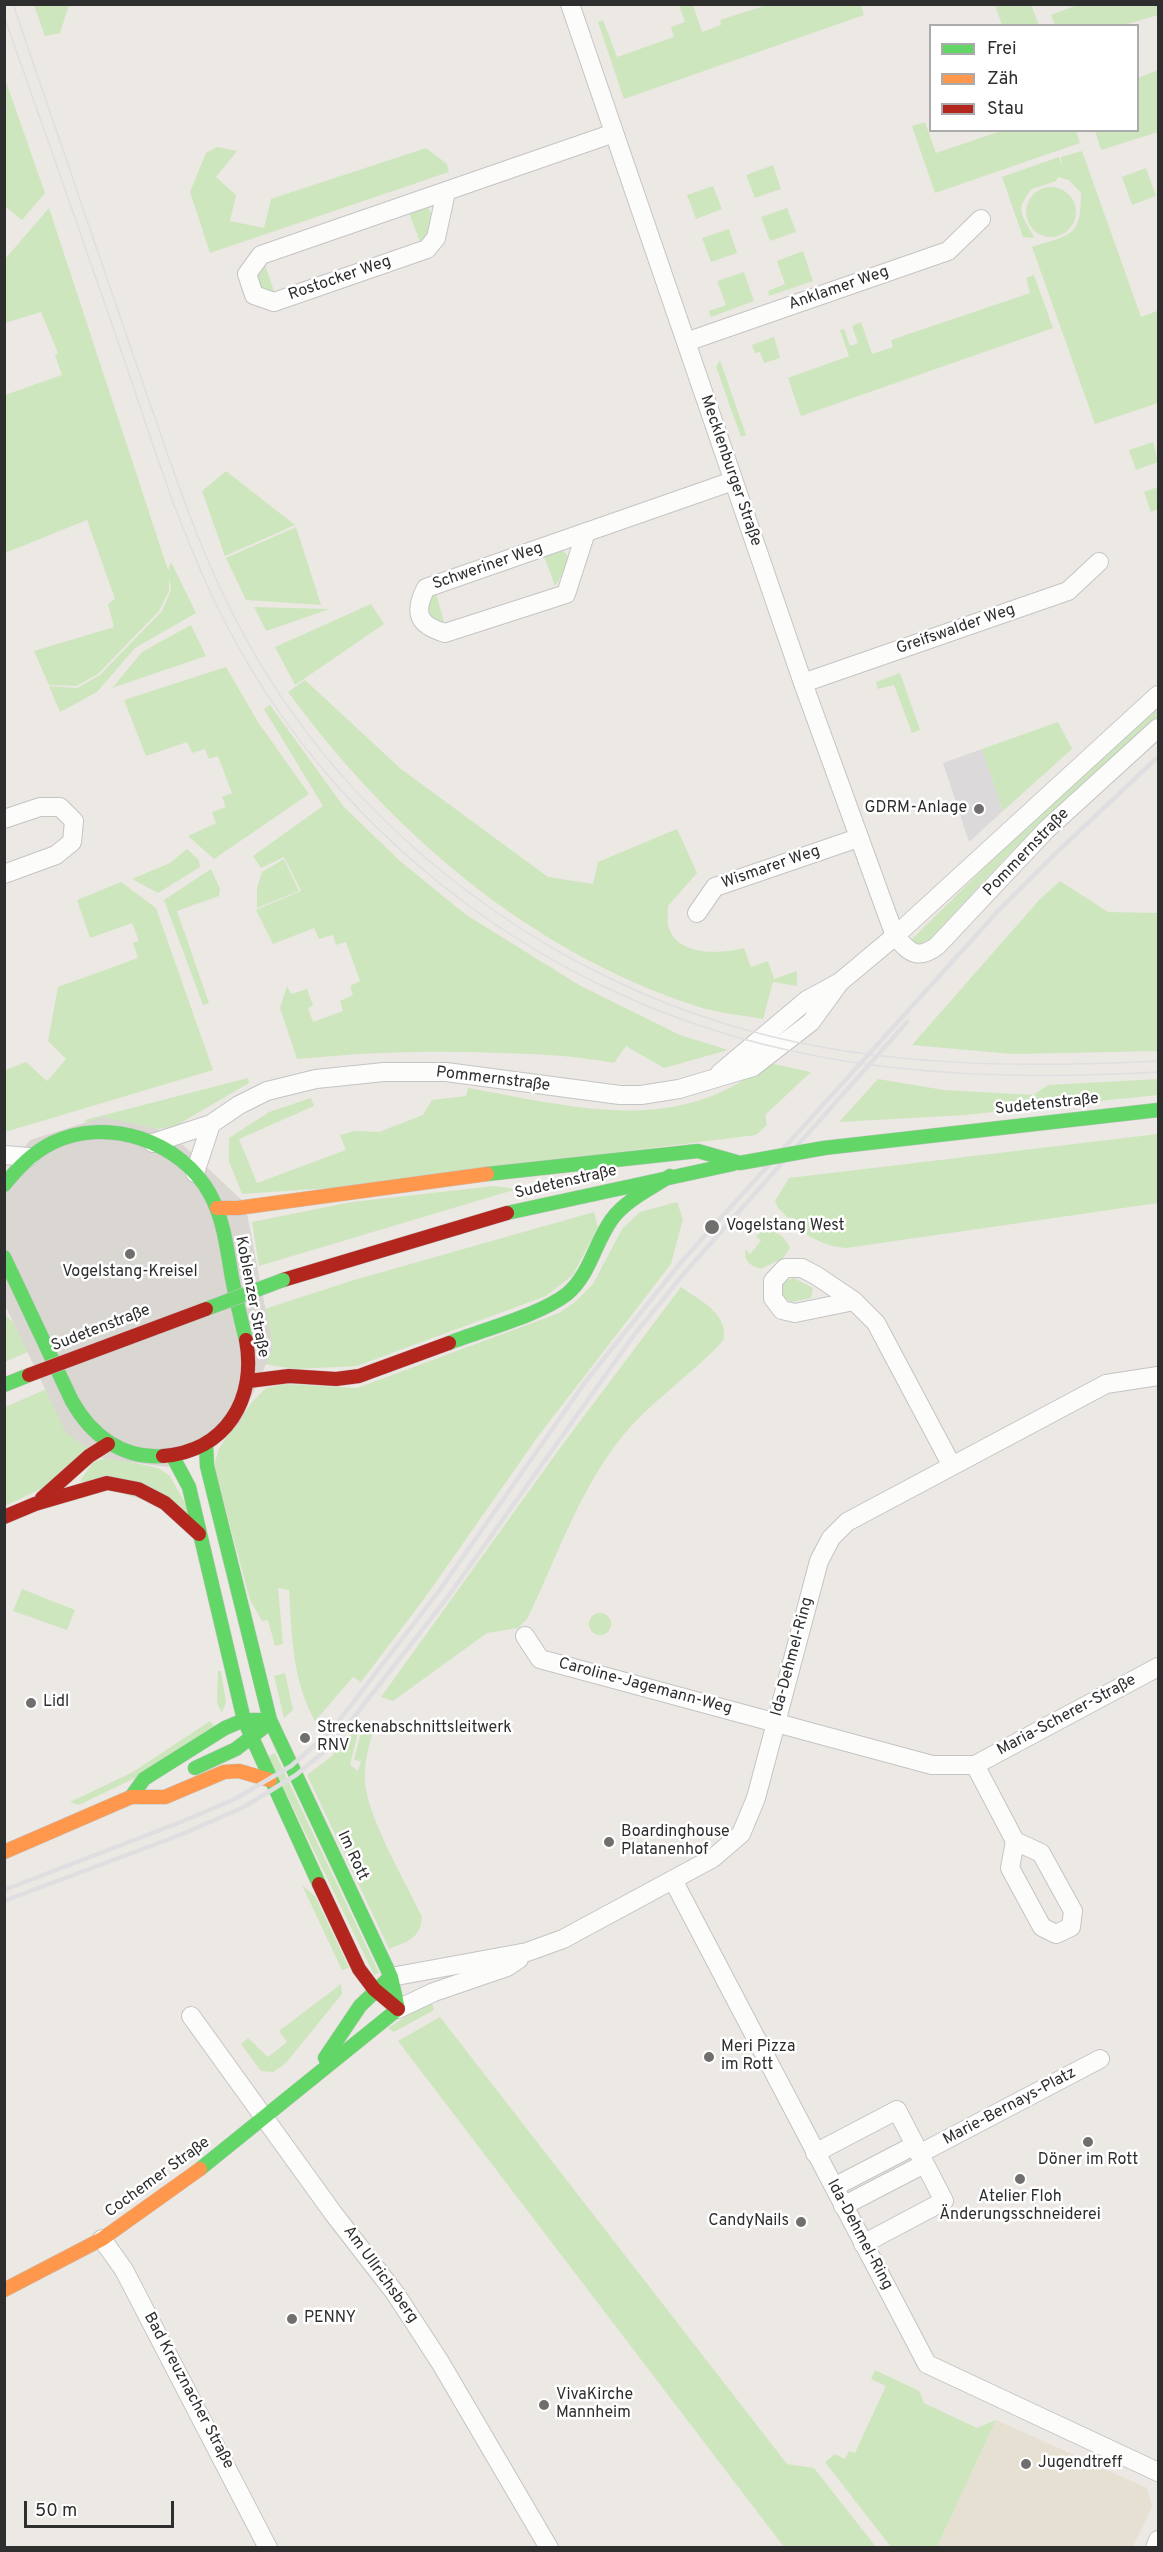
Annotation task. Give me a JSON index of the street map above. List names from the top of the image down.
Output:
{
  "streets": {
    "street": [
      "Rostocker Weg",
      "Anklamer Weg",
      "Mecklenburger Straße",
      "Schweriner Weg",
      "Greifswalder Weg",
      "Pommernstraße",
      "Wismarer Weg",
      "Sudetenstraße",
      "Koblenzer Straße",
      "Ida-Dehmel-Ring",
      "Caroline-Jagemann-Weg",
      "Maria-Scherer-Straße",
      "Im Rott",
      "Marie-Bernays-Platz",
      "Cochemer Straße",
      "Am Ullrichsberg",
      "Bad Kreuznacher Straße"
    ]
  },
  "crossings": [
    ["Rostocker Weg", "Mecklenburger Straße"],
    ["Anklamer Weg", "Mecklenburger Straße"],
    ["Mecklenburger Straße", "Schweriner Weg"],
    ["Mecklenburger Straße", "Greifswalder Weg"],
    ["Mecklenburger Straße", "Pommernstraße"],
    ["Mecklenburger Straße", "Wismarer Weg"],
    ["Pommernstraße", "Koblenzer Straße"],
    ["Ida-Dehmel-Ring", "Caroline-Jagemann-Weg"],
    ["Ida-Dehmel-Ring", "Maria-Scherer-Straße"],
    ["Ida-Dehmel-Ring", "Im Rott"],
    ["Ida-Dehmel-Ring", "Marie-Bernays-Platz"],
    ["Ida-Dehmel-Ring", "Cochemer Straße"],
    ["Caroline-Jagemann-Weg", "Maria-Scherer-Straße"],
    ["Im Rott", "Cochemer Straße"],
    ["Cochemer Straße", "Am Ullrichsberg"],
    ["Cochemer Straße", "Bad Kreuznacher Straße"]
  ],
  "places": [
    "GDRM-Anlage",
    "Vogelstang West",
    "Vogelstang-Kreisel",
    "Lidl",
    "Streckenabschnittsleitwerk RNV",
    "Boardinghouse Platanenhof",
    "Meri Pizza im Rott",
    "Döner im Rott",
    "Atelier Floh Änderungsschneiderei",
    "CandyNails",
    "PENNY",
    "VivaKirche Mannheim",
    "Jugendtreff"
  ],
  "legend": ["Frei", "Zäh", "Stau"],
  "scale_bar": "50 m"
}
